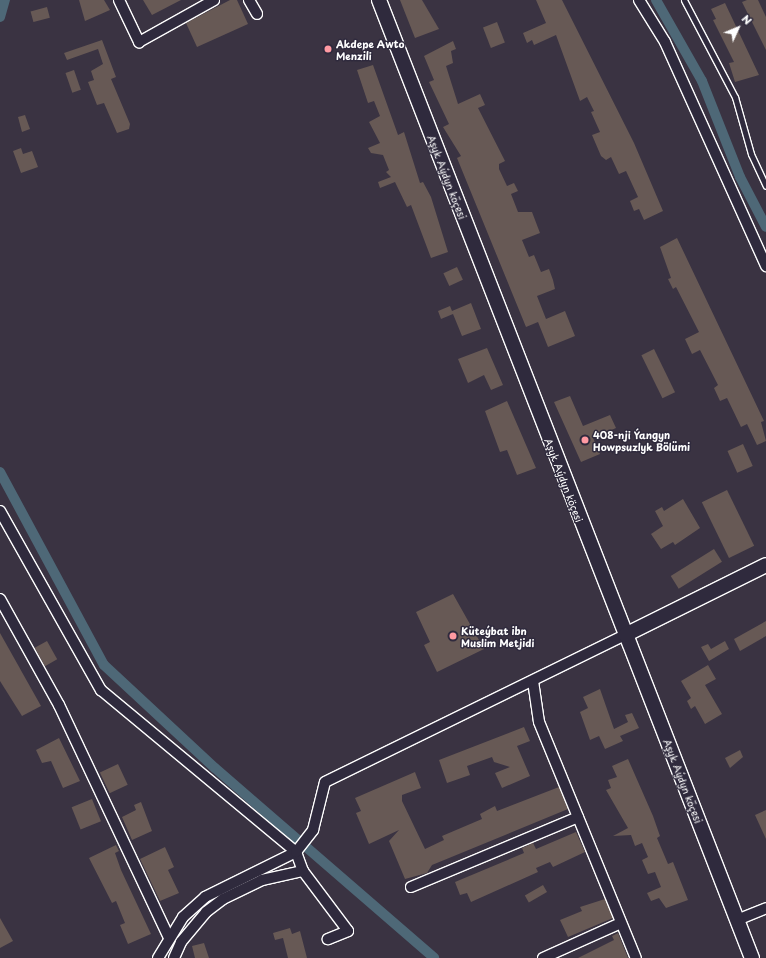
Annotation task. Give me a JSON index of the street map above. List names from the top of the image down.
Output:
{
  "streets": {
    "main road": ["Aşyk Aýdyn köçesi"]
  },
  "places": ["Akdepe Awto Menzili", "408-nji Ýangyn Howpsuzlyk Bölümi", "Küteýbat ibn Muslim Metjidi"],
  "north": "top right"
}
